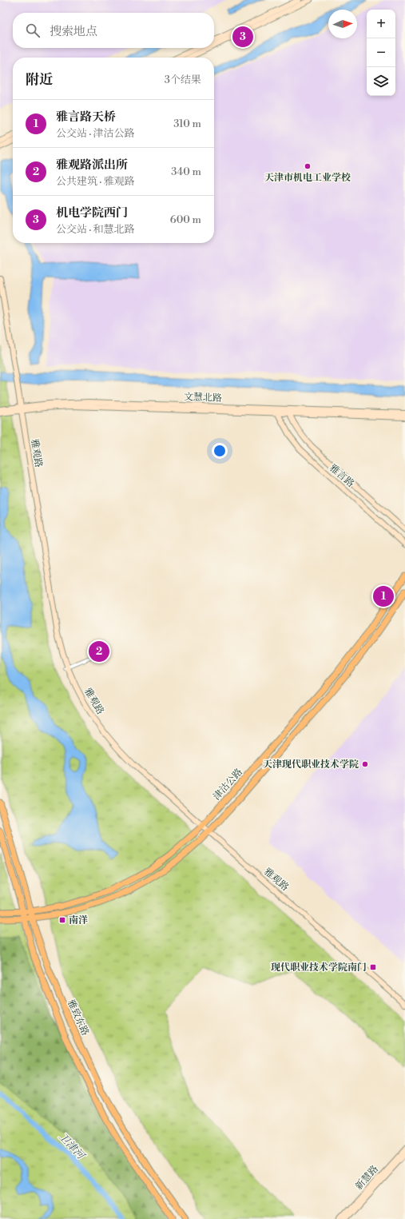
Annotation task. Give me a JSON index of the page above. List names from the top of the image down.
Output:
{
  "streets": {
    "main road": [
      "文慧北路",
      "雅观路",
      "雅言路",
      "津沽公路",
      "雅致东路",
      "新慧路"
    ]
  },
  "crossings": [
    ["文慧北路", "雅观路"],
    ["文慧北路", "雅言路"],
    ["雅观路", "津沽公路"],
    ["津沽公路", "雅致东路"]
  ],
  "water": ["卫津河"],
  "places": {
    "other": ["天津市机电工业学校", "天津现代职业技术学院"],
    "transit": ["南洋", "现代职业技术学院南门"]
  },
  "north": "right",
  "page": {
    "map_buttons": ["+", "−"],
    "search": "搜索地点",
    "pins": ["3", "1", "2"],
    "heading": ["附近", "3个结果"],
    "list": [
      {
        "mark": "1",
        "name": "雅言路天桥",
        "note": "公交站 · 津沽公路",
        "value": "310 m"
      },
      {
        "mark": "2",
        "name": "雅观路派出所",
        "note": "公共建筑 · 雅观路",
        "value": "340 m"
      },
      {
        "mark": "3",
        "name": "机电学院西门",
        "note": "公交站 · 和慧北路",
        "value": "600 m"
      }
    ]
  }
}
